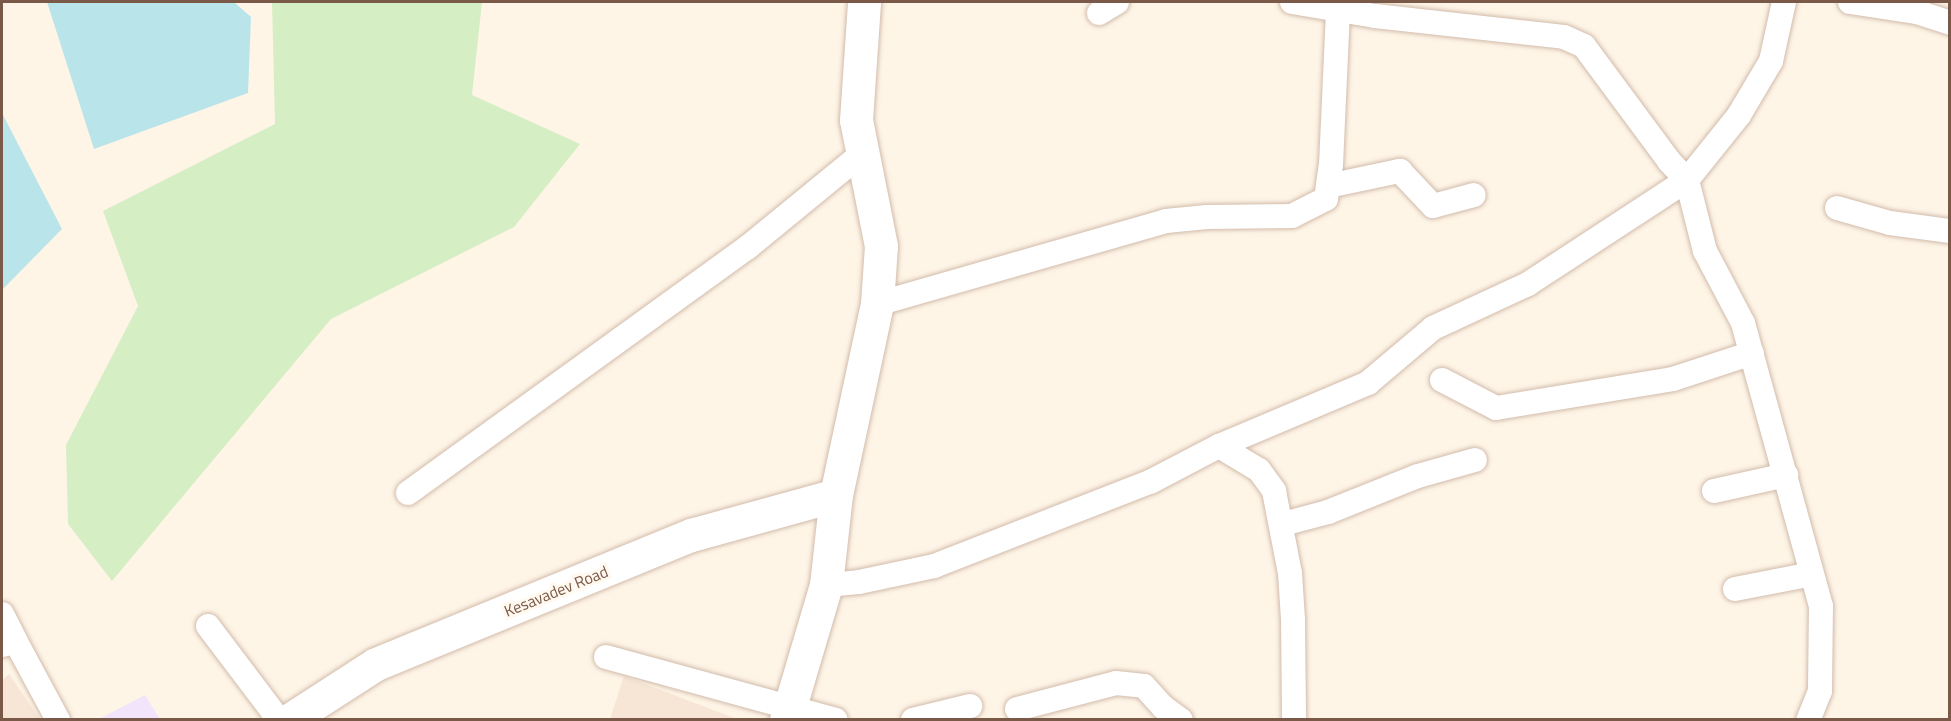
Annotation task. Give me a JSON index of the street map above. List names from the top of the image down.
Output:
{
  "streets": {
    "street": ["Kesavadev Road"]
  }
}
